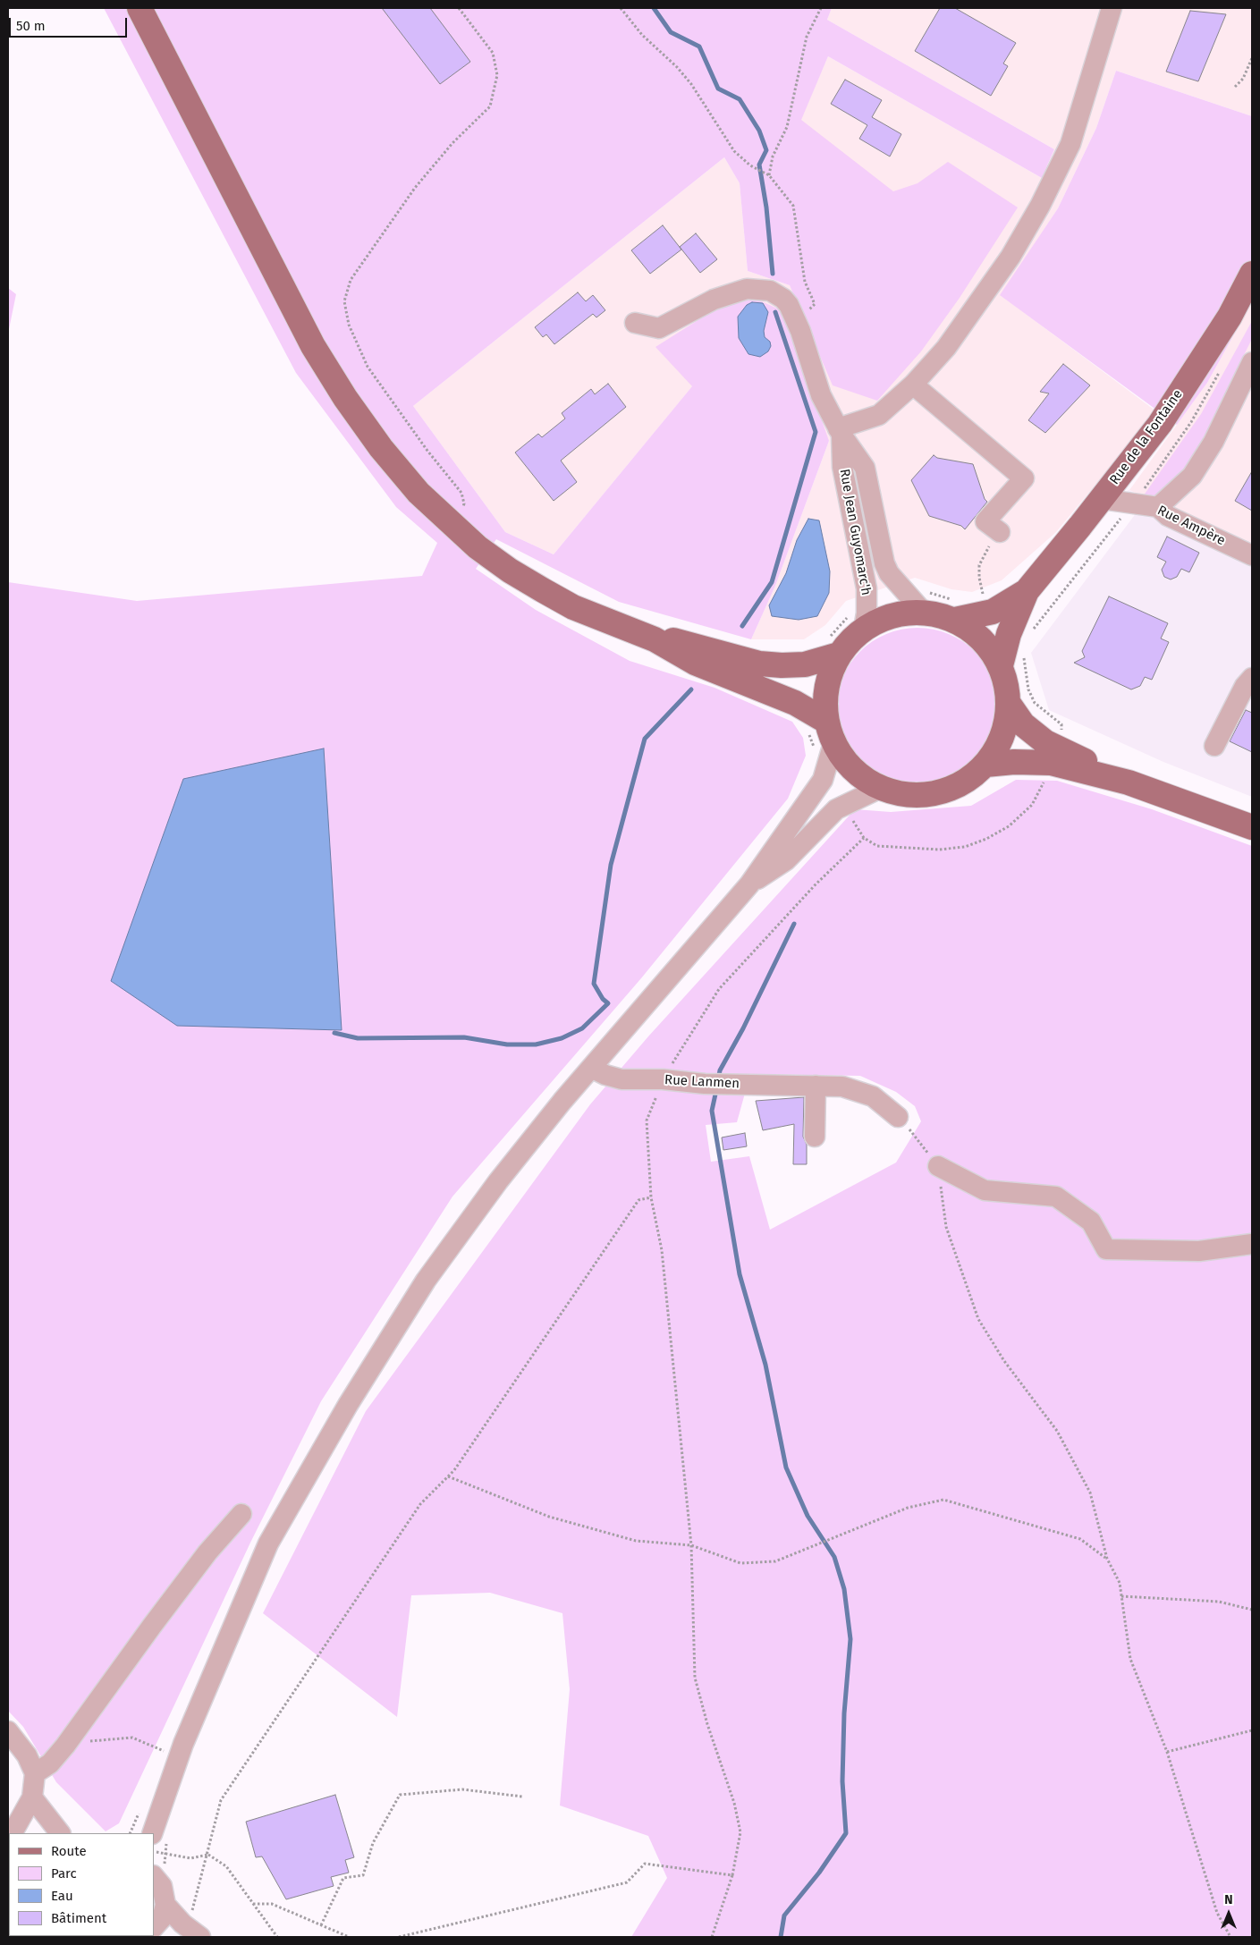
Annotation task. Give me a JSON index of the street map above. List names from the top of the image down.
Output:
{
  "streets": {
    "main road": ["Rue de la Fontaine"],
    "street": ["Rue Ampère", "Rue Jean Guyomarc'h", "Rue Lanmen"]
  },
  "crossings": [
    ["Rue de la Fontaine", "Rue Ampère"]
  ],
  "legend": [
    "Route",
    "Parc",
    "Eau",
    "Bâtiment"
  ],
  "scale_bar": "50 m",
  "north": "top"
}
